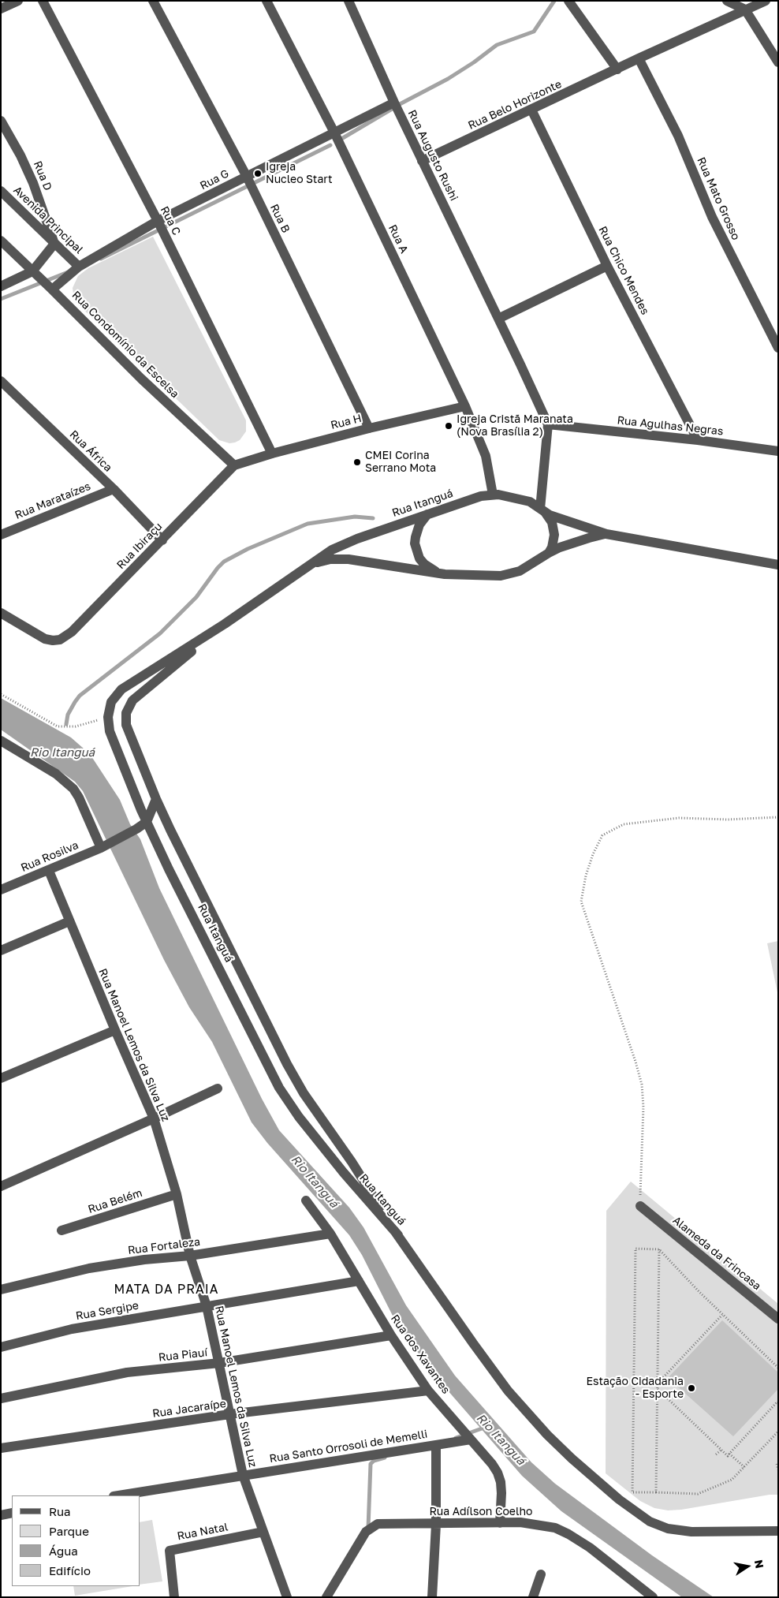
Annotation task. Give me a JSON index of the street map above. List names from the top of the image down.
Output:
{
  "streets": {
    "street": [
      "Rua Belo Horizonte",
      "Rua Augusto Rushi",
      "Rua D",
      "Rua G",
      "Rua Mato Grosso",
      "Rua B",
      "Avenida Principal",
      "Rua C",
      "Rua A",
      "Rua Chico Mendes",
      "Rua Condomínio da Escelsa",
      "Rua H",
      "Rua Agulhas Negras",
      "Rua África",
      "Rua Marataízes",
      "Rua Itanguá",
      "Rua Ibiraçu",
      "Rua Rosilva",
      "Rua Manoel Lemos da Silva Luz",
      "Rua Belém",
      "Rua Fortaleza",
      "Alameda da Frincasa",
      "Rua Sergipe",
      "Rua dos Xavantes",
      "Rua Piauí",
      "Rua Jacaraípe",
      "Rua Santo Orrosoli de Memelli",
      "Rua Adílson Coelho",
      "Rua Natal"
    ]
  },
  "crossings": [
    ["Rua Belo Horizonte", "Rua Augusto Rushi"],
    ["Rua Belo Horizonte", "Rua Mato Grosso"],
    ["Rua Belo Horizonte", "Rua Chico Mendes"],
    ["Rua Augusto Rushi", "Rua G"],
    ["Rua Augusto Rushi", "Rua Agulhas Negras"],
    ["Rua D", "Avenida Principal"],
    ["Rua G", "Rua B"],
    ["Rua G", "Avenida Principal"],
    ["Rua G", "Rua C"],
    ["Rua G", "Rua A"],
    ["Rua G", "Rua Condomínio da Escelsa"],
    ["Rua B", "Rua H"],
    ["Rua C", "Rua H"],
    ["Rua A", "Rua H"],
    ["Rua A", "Rua Itanguá"],
    ["Rua Chico Mendes", "Rua Agulhas Negras"],
    ["Rua Condomínio da Escelsa", "Rua H"],
    ["Rua Condomínio da Escelsa", "Rua Ibiraçu"],
    ["Rua H", "Rua Ibiraçu"],
    ["Rua África", "Rua Marataízes"],
    ["Rua África", "Rua Ibiraçu"],
    ["Rua Itanguá", "Rua Rosilva"],
    ["Rua Rosilva", "Rua Manoel Lemos da Silva Luz"],
    ["Rua Manoel Lemos da Silva Luz", "Rua Belém"],
    ["Rua Manoel Lemos da Silva Luz", "Rua Fortaleza"],
    ["Rua Manoel Lemos da Silva Luz", "Rua Sergipe"],
    ["Rua Manoel Lemos da Silva Luz", "Rua Piauí"],
    ["Rua Manoel Lemos da Silva Luz", "Rua Jacaraípe"],
    ["Rua Manoel Lemos da Silva Luz", "Rua Santo Orrosoli de Memelli"],
    ["Rua Manoel Lemos da Silva Luz", "Rua Natal"],
    ["Rua Fortaleza", "Rua dos Xavantes"],
    ["Rua Sergipe", "Rua dos Xavantes"],
    ["Rua dos Xavantes", "Rua Piauí"],
    ["Rua dos Xavantes", "Rua Jacaraípe"],
    ["Rua dos Xavantes", "Rua Santo Orrosoli de Memelli"],
    ["Rua dos Xavantes", "Rua Adílson Coelho"]
  ],
  "districts": ["MATA DA PRAIA"],
  "water": ["Rio Itanguá"],
  "places": [
    "Igreja Nucleo Start",
    "Igreja Cristã Maranata (Nova Brasília 2)",
    "CMEI Corina Serrano Mota",
    "Estação Cidadania - Esporte"
  ],
  "legend": [
    "Rua",
    "Parque",
    "Água",
    "Edifício"
  ],
  "north": "right"
}
